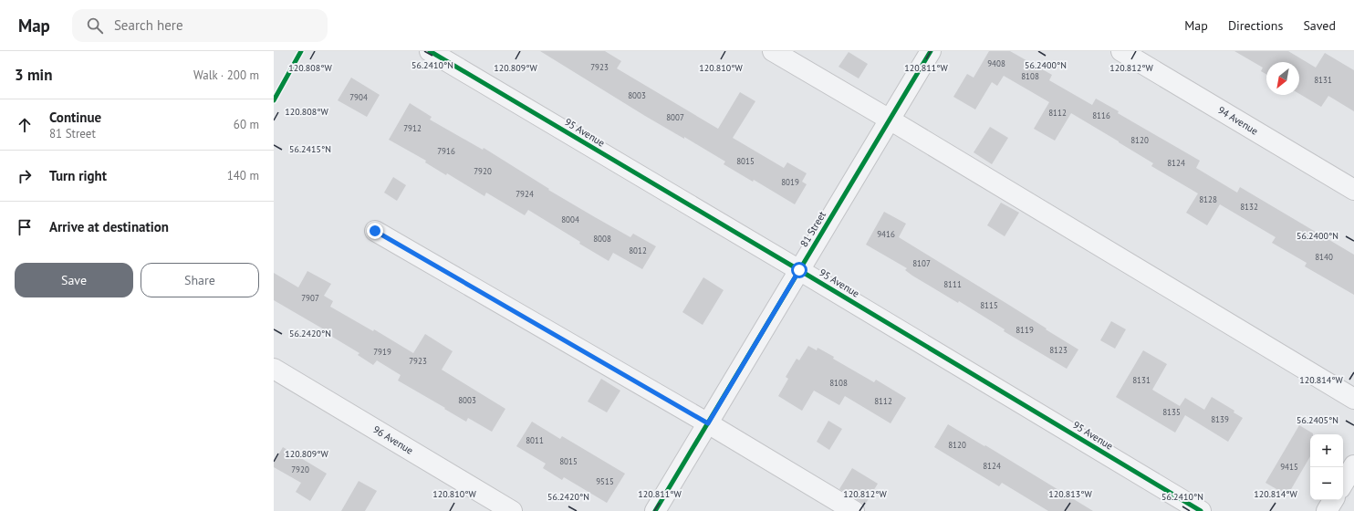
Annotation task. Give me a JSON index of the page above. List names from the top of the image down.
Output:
{
  "streets": {
    "street": [
      "94 Avenue",
      "95 Avenue",
      "81 Street",
      "96 Avenue"
    ]
  },
  "crossings": [
    ["95 Avenue", "81 Street"]
  ],
  "house_numbers": [
    "9408",
    "7923",
    "8108",
    "8131",
    "8003",
    "7904",
    "8112",
    "8116",
    "8007",
    "7912",
    "8120",
    "7916",
    "8015",
    "8124",
    "7920",
    "8019",
    "7924",
    "8128",
    "8132",
    "8004",
    "9416",
    "8008",
    "8012",
    "8140",
    "8107",
    "8111",
    "7907",
    "8115",
    "8119",
    "8123",
    "7919",
    "7923",
    "8131",
    "8108",
    "8003",
    "8112",
    "8135",
    "8139",
    "8011",
    "8120",
    "8015",
    "8124",
    "9415",
    "7920",
    "9515"
  ],
  "north": "bottom left",
  "page": {
    "header": "Map",
    "search": "Search here",
    "nav": ["Map", "Directions", "Saved"],
    "heading": ["3 min", "Walk · 200 m"],
    "list": [
      ["Continue", "81 Street", "60 m"],
      ["Turn right", "140 m"],
      "Arrive at destination"
    ],
    "buttons": ["Save", "Share"],
    "map_buttons": ["+", "−"]
  },
  "coordinates": [
    "56.2410°N",
    "56.2400°N",
    "120.809°W",
    "120.810°W",
    "120.811°W",
    "120.812°W",
    "120.808°W",
    "56.2415°N",
    "56.2420°N",
    "120.814°W",
    "56.2405°N",
    "120.813°W"
  ]
}
